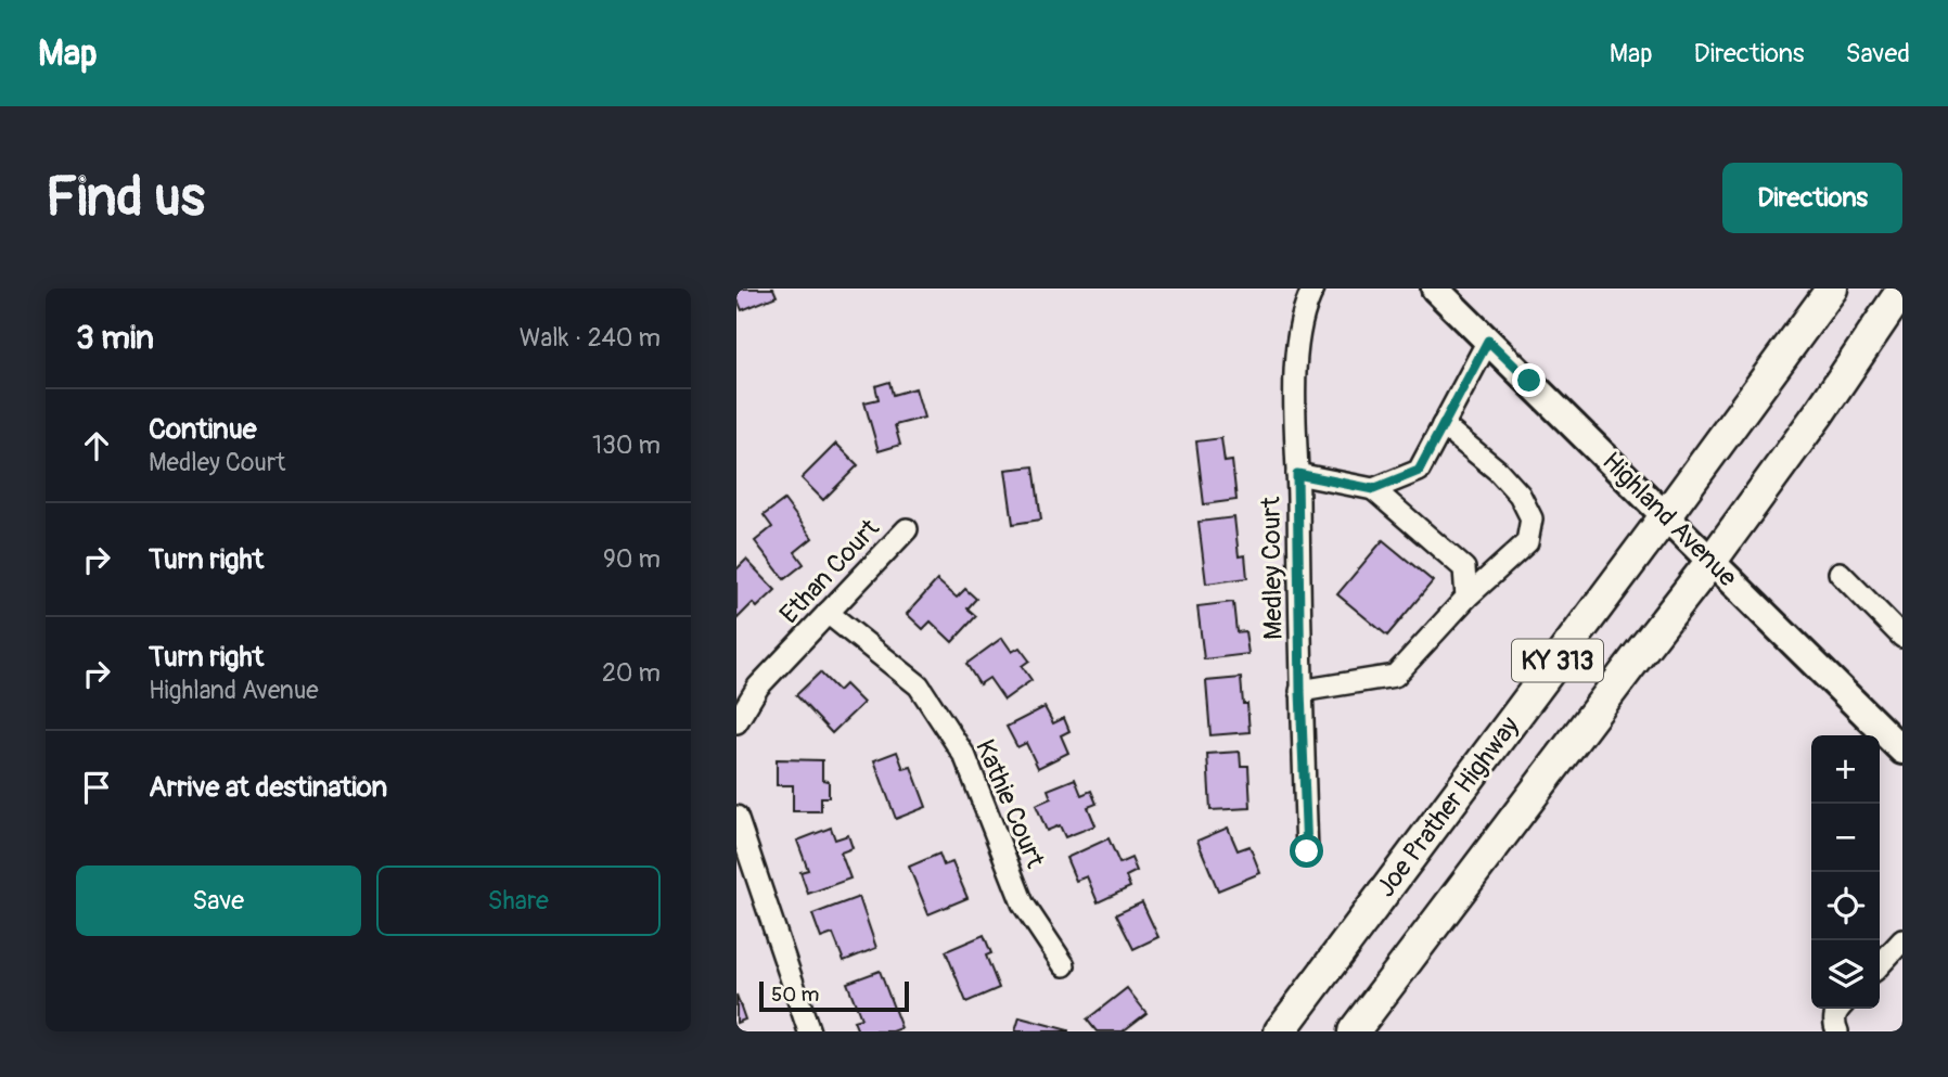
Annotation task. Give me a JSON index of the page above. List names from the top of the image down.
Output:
{
  "streets": {
    "highway": ["KY 313", "Joe Prather Highway"],
    "main road": ["Highland Avenue"],
    "street": ["Medley Court", "Ethan Court", "Kathie Court"]
  },
  "crossings": [
    ["Highland Avenue", "KY 313"],
    ["Highland Avenue", "Joe Prather Highway"],
    ["Ethan Court", "Kathie Court"]
  ],
  "scale_bar": "50 m",
  "page": {
    "header": "Map",
    "nav": ["Map", "Directions", "Saved"],
    "buttons": [
      "Directions",
      ["Save", "Share"]
    ],
    "title": "Find us",
    "heading": ["3 min", "Walk · 240 m"],
    "list": [
      ["Continue", "Medley Court", "130 m"],
      ["Turn right", "90 m"],
      ["Turn right", "Highland Avenue", "20 m"],
      "Arrive at destination"
    ],
    "map_buttons": ["+", "−"],
    "scale": "50 m"
  }
}
